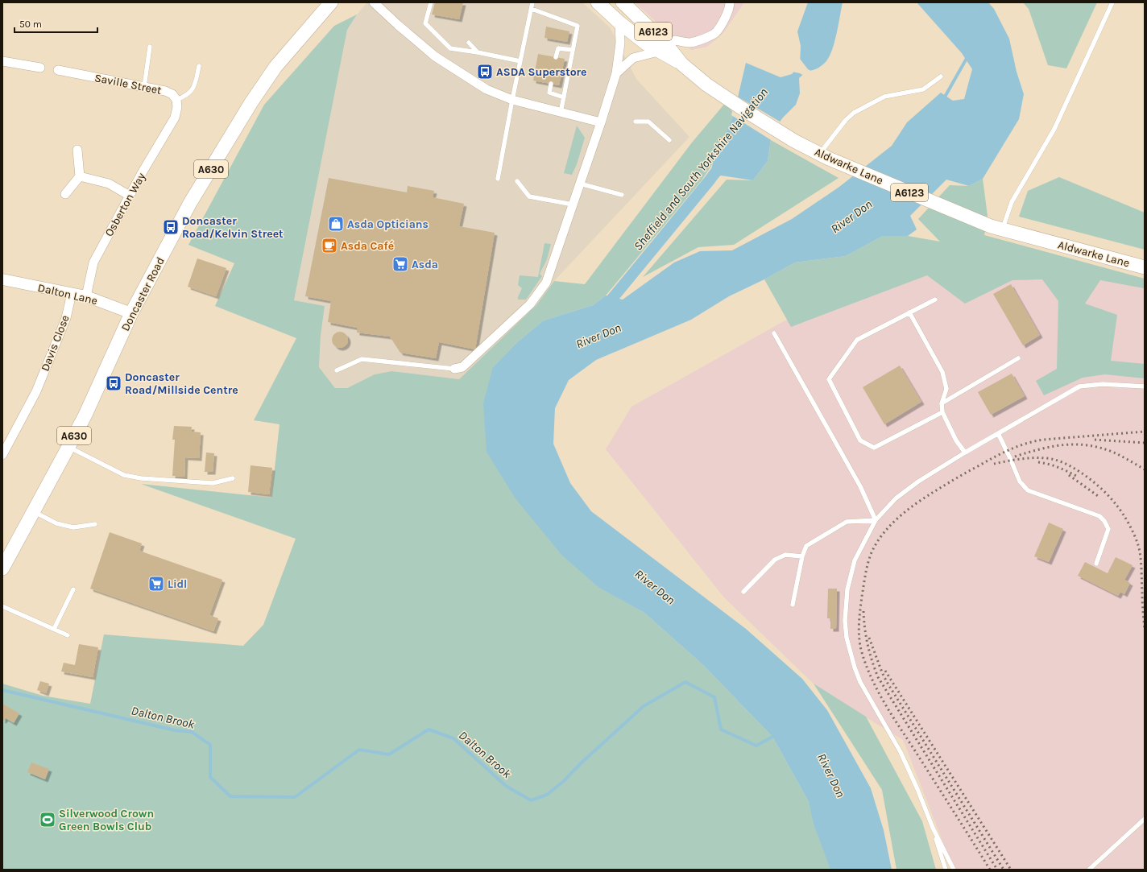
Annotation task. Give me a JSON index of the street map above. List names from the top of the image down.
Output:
{
  "streets": {
    "main road": [
      "A6123",
      "Aldwarke Lane",
      "A630",
      "Doncaster Road"
    ],
    "street": [
      "Saville Street",
      "Osberton Way",
      "Dalton Lane",
      "Davis Close"
    ]
  },
  "crossings": [
    ["Saville Street", "Osberton Way"],
    ["Osberton Way", "Dalton Lane"],
    ["Dalton Lane", "Doncaster Road"],
    ["Dalton Lane", "Davis Close"]
  ],
  "water": ["Sheffield and South Yorkshire Navigation", "River Don", "Dalton Brook"],
  "places": {
    "bus stop": ["ASDA Superstore", "Doncaster Road/Kelvin Street", "Doncaster Road/Millside Centre"],
    "shop": ["Asda Opticians"],
    "cafe": ["Asda Café"],
    "supermarket": ["Asda", "Lidl"],
    "sports": ["Silverwood Crown Green Bowls Club"]
  },
  "scale_bar": "50 m"
}
